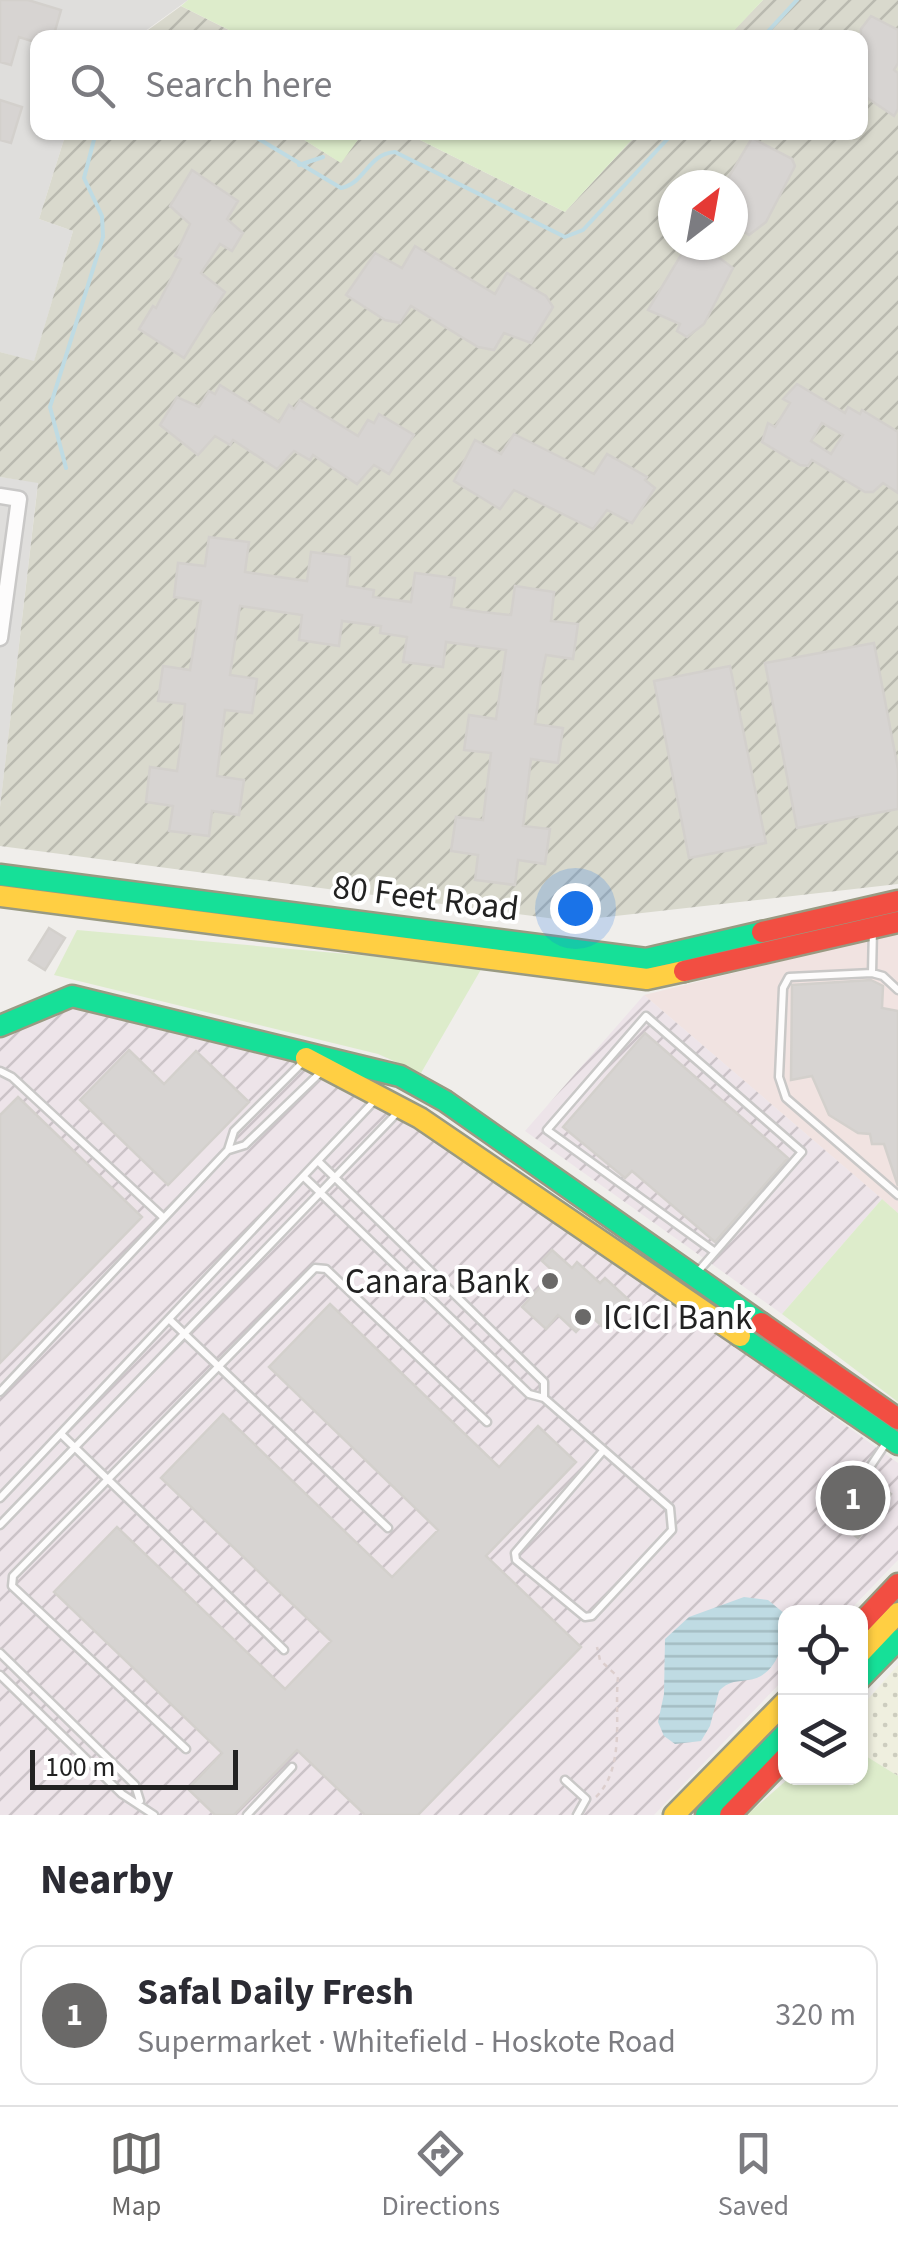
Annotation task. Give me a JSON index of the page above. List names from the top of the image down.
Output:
{
  "streets": {
    "street": ["80 Feet Road"]
  },
  "places": ["Canara Bank", "ICICI Bank"],
  "scale_bar": "100 m",
  "north": "top right",
  "page": {
    "search": "Search here",
    "pins": "1",
    "scale": "100 m",
    "heading": "Nearby",
    "list": [
      {
        "mark": "1",
        "name": "Safal Daily Fresh",
        "note": "Supermarket · Whitefield - Hoskote Road",
        "value": "320 m"
      }
    ],
    "nav": ["Map", "Directions", "Saved"]
  }
}
